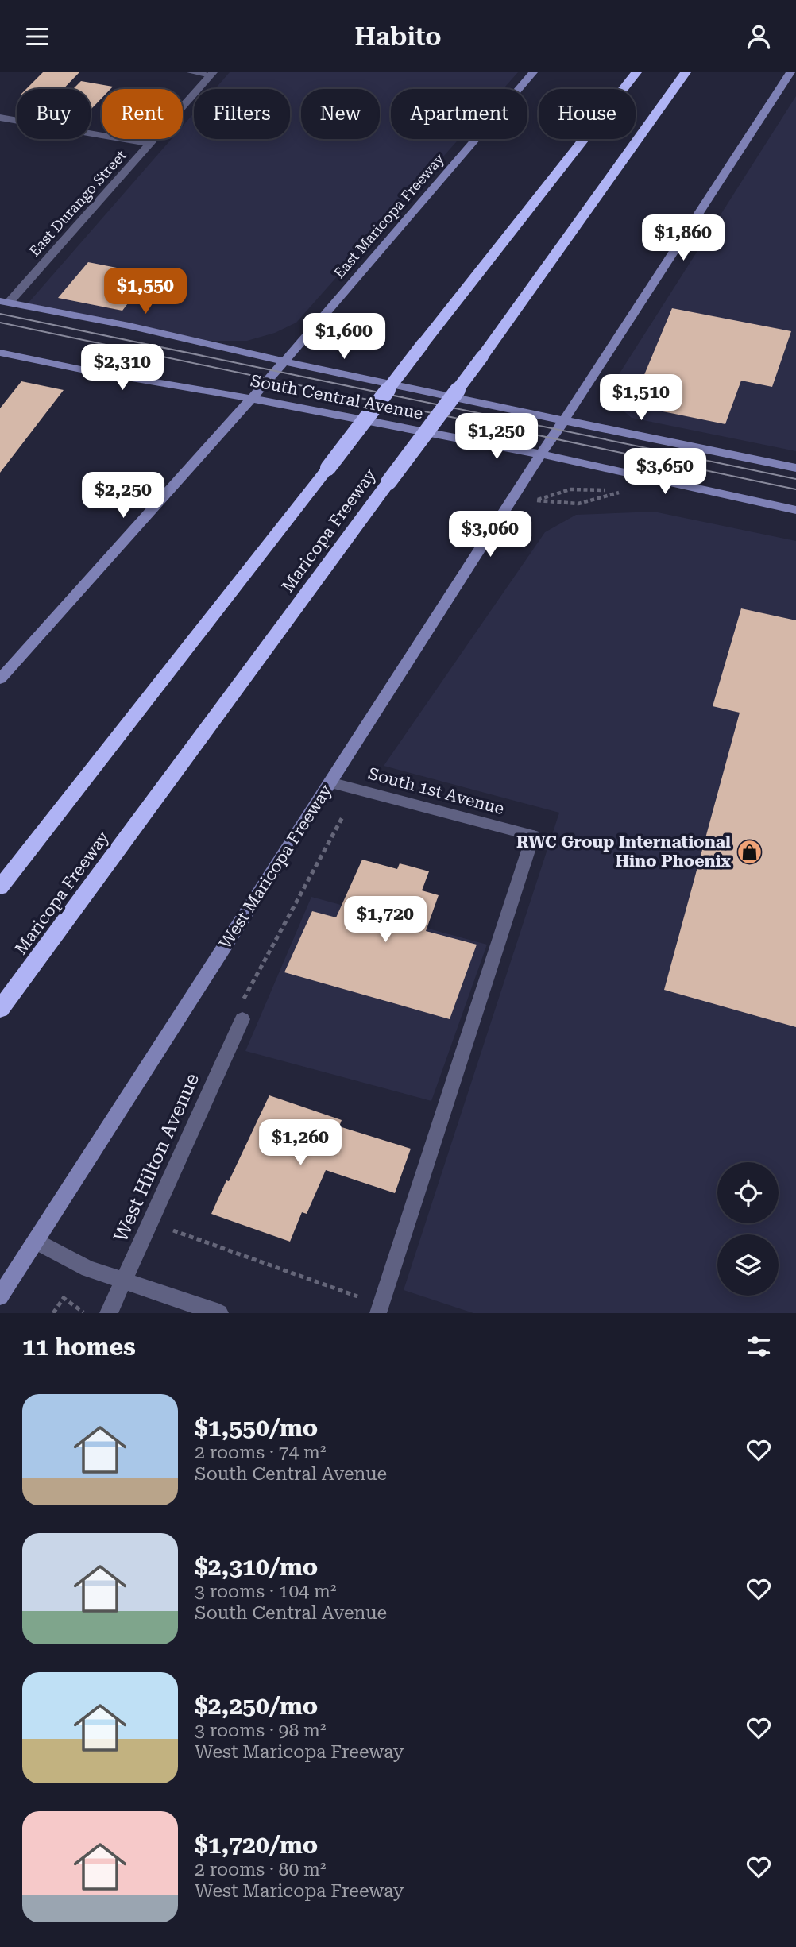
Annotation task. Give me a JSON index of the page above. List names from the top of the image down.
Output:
{
  "streets": {
    "highway": ["Maricopa Freeway"],
    "main road": ["East Maricopa Freeway", "South Central Avenue", "West Maricopa Freeway"],
    "street": ["East Durango Street", "South 1st Avenue", "West Hilton Avenue"]
  },
  "crossings": [
    ["East Durango Street", "South Central Avenue"],
    ["East Maricopa Freeway", "South Central Avenue"],
    ["South Central Avenue", "West Maricopa Freeway"],
    ["South 1st Avenue", "West Maricopa Freeway"]
  ],
  "places": {
    "shop": ["RWC Group International Hino Phoenix"]
  },
  "page": {
    "header": "Habito",
    "chip": [
      "Buy",
      "Rent",
      "Filters",
      "New",
      "Apartment",
      "House"
    ],
    "price": [
      "$1,860",
      "$1,550",
      "$1,600",
      "$2,310",
      "$1,510",
      "$1,250",
      "$3,650",
      "$2,250",
      "$3,060",
      "$1,720",
      "$1,260"
    ],
    "heading": "11 homes",
    "list": [
      {
        "name": "$1,550/mo",
        "note": "2 rooms · 74 m² · South Central Avenue"
      },
      {
        "name": "$2,310/mo",
        "note": "3 rooms · 104 m² · South Central Avenue"
      },
      {
        "name": "$2,250/mo",
        "note": "3 rooms · 98 m² · West Maricopa Freeway"
      },
      {
        "name": "$1,720/mo",
        "note": "2 rooms · 80 m² · West Maricopa Freeway"
      }
    ]
  }
}
